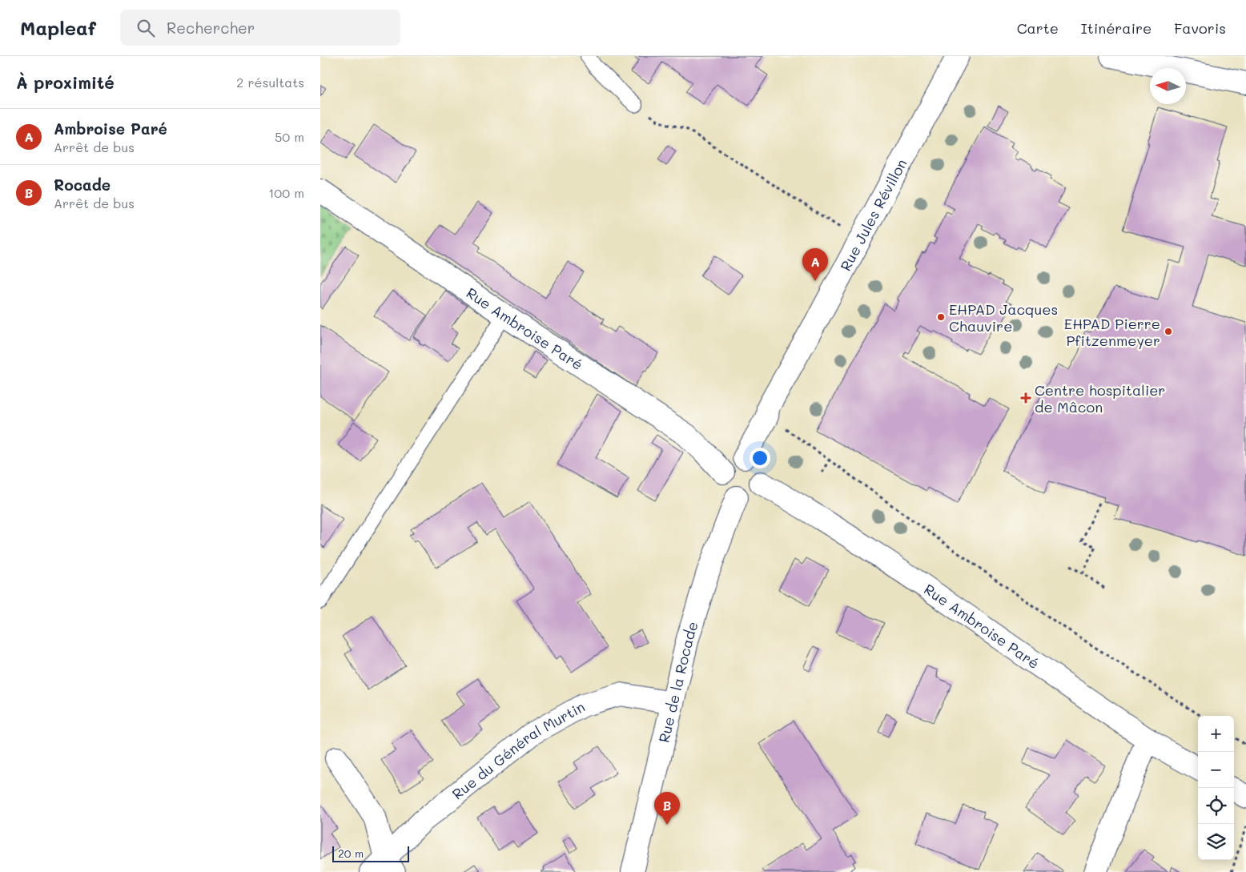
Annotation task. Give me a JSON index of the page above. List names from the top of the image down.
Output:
{
  "streets": {
    "street": [
      "Rue Jules Révillon",
      "Rue Ambroise Paré",
      "Rue de la Rocade",
      "Rue du Général Murtin"
    ]
  },
  "crossings": [
    ["Rue Jules Révillon", "Rue Ambroise Paré"],
    ["Rue Jules Révillon", "Rue de la Rocade"],
    ["Rue Ambroise Paré", "Rue de la Rocade"],
    ["Rue de la Rocade", "Rue du Général Murtin"]
  ],
  "places": {
    "other": ["EHPAD Jacques Chauvire", "EHPAD Pierre Pfitzenmeyer"],
    "health": ["Centre hospitalier de Mâcon"]
  },
  "scale_bar": "20 m",
  "north": "left",
  "page": {
    "header": "Mapleaf",
    "search": "Rechercher",
    "nav": ["Carte", "Itinéraire", "Favoris"],
    "heading": ["À proximité", "2 résultats"],
    "list": [
      {
        "mark": "A",
        "name": "Ambroise Paré",
        "note": "Arrêt de bus",
        "value": "50 m"
      },
      {
        "mark": "B",
        "name": "Rocade",
        "note": "Arrêt de bus",
        "value": "100 m"
      }
    ],
    "pins": ["A", "B"],
    "map_buttons": ["+", "−"],
    "scale": "20 m"
  }
}
